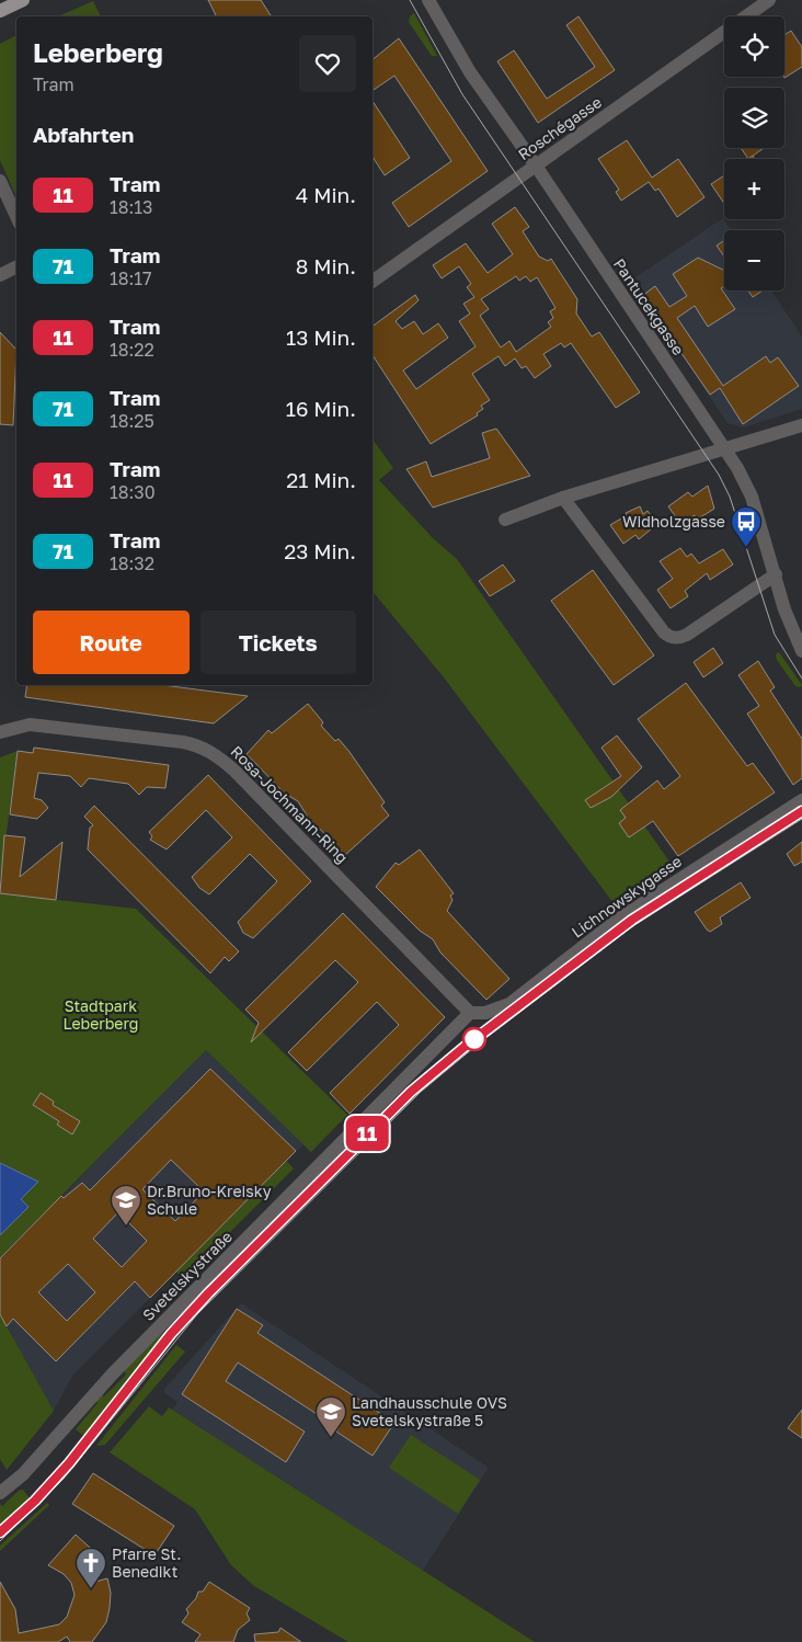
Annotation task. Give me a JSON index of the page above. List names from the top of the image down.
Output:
{
  "streets": {
    "street": [
      "Roschégasse",
      "Pantucekgasse",
      "Rosa-Jochmann-Ring",
      "Lichnowskygasse",
      "Svetelskystraße"
    ]
  },
  "crossings": [
    ["Roschégasse", "Pantucekgasse"],
    ["Rosa-Jochmann-Ring", "Lichnowskygasse"],
    ["Rosa-Jochmann-Ring", "Svetelskystraße"],
    ["Lichnowskygasse", "Svetelskystraße"]
  ],
  "parks": ["Stadtpark Leberberg"],
  "places": {
    "bus stop": ["Widholzgasse"],
    "school or university": ["Dr.Bruno-Kreisky Schule", "Landhausschule OVS Svetelskystraße 5"],
    "church": ["Pfarre St. Benedikt"]
  },
  "lines": ["tram line 11"],
  "page": {
    "on_map": "11",
    "map_buttons": ["+", "−"],
    "heading": [
      ["Leberberg", "Tram"],
      "Abfahrten"
    ],
    "list": [
      {
        "mark": "11",
        "name": "Tram",
        "note": "18:13",
        "value": "4 Min."
      },
      {
        "mark": "71",
        "name": "Tram",
        "note": "18:17",
        "value": "8 Min."
      },
      {
        "mark": "11",
        "name": "Tram",
        "note": "18:22",
        "value": "13 Min."
      },
      {
        "mark": "71",
        "name": "Tram",
        "note": "18:25",
        "value": "16 Min."
      },
      {
        "mark": "11",
        "name": "Tram",
        "note": "18:30",
        "value": "21 Min."
      },
      {
        "mark": "71",
        "name": "Tram",
        "note": "18:32",
        "value": "23 Min."
      }
    ],
    "buttons": ["Route", "Tickets"]
  }
}
